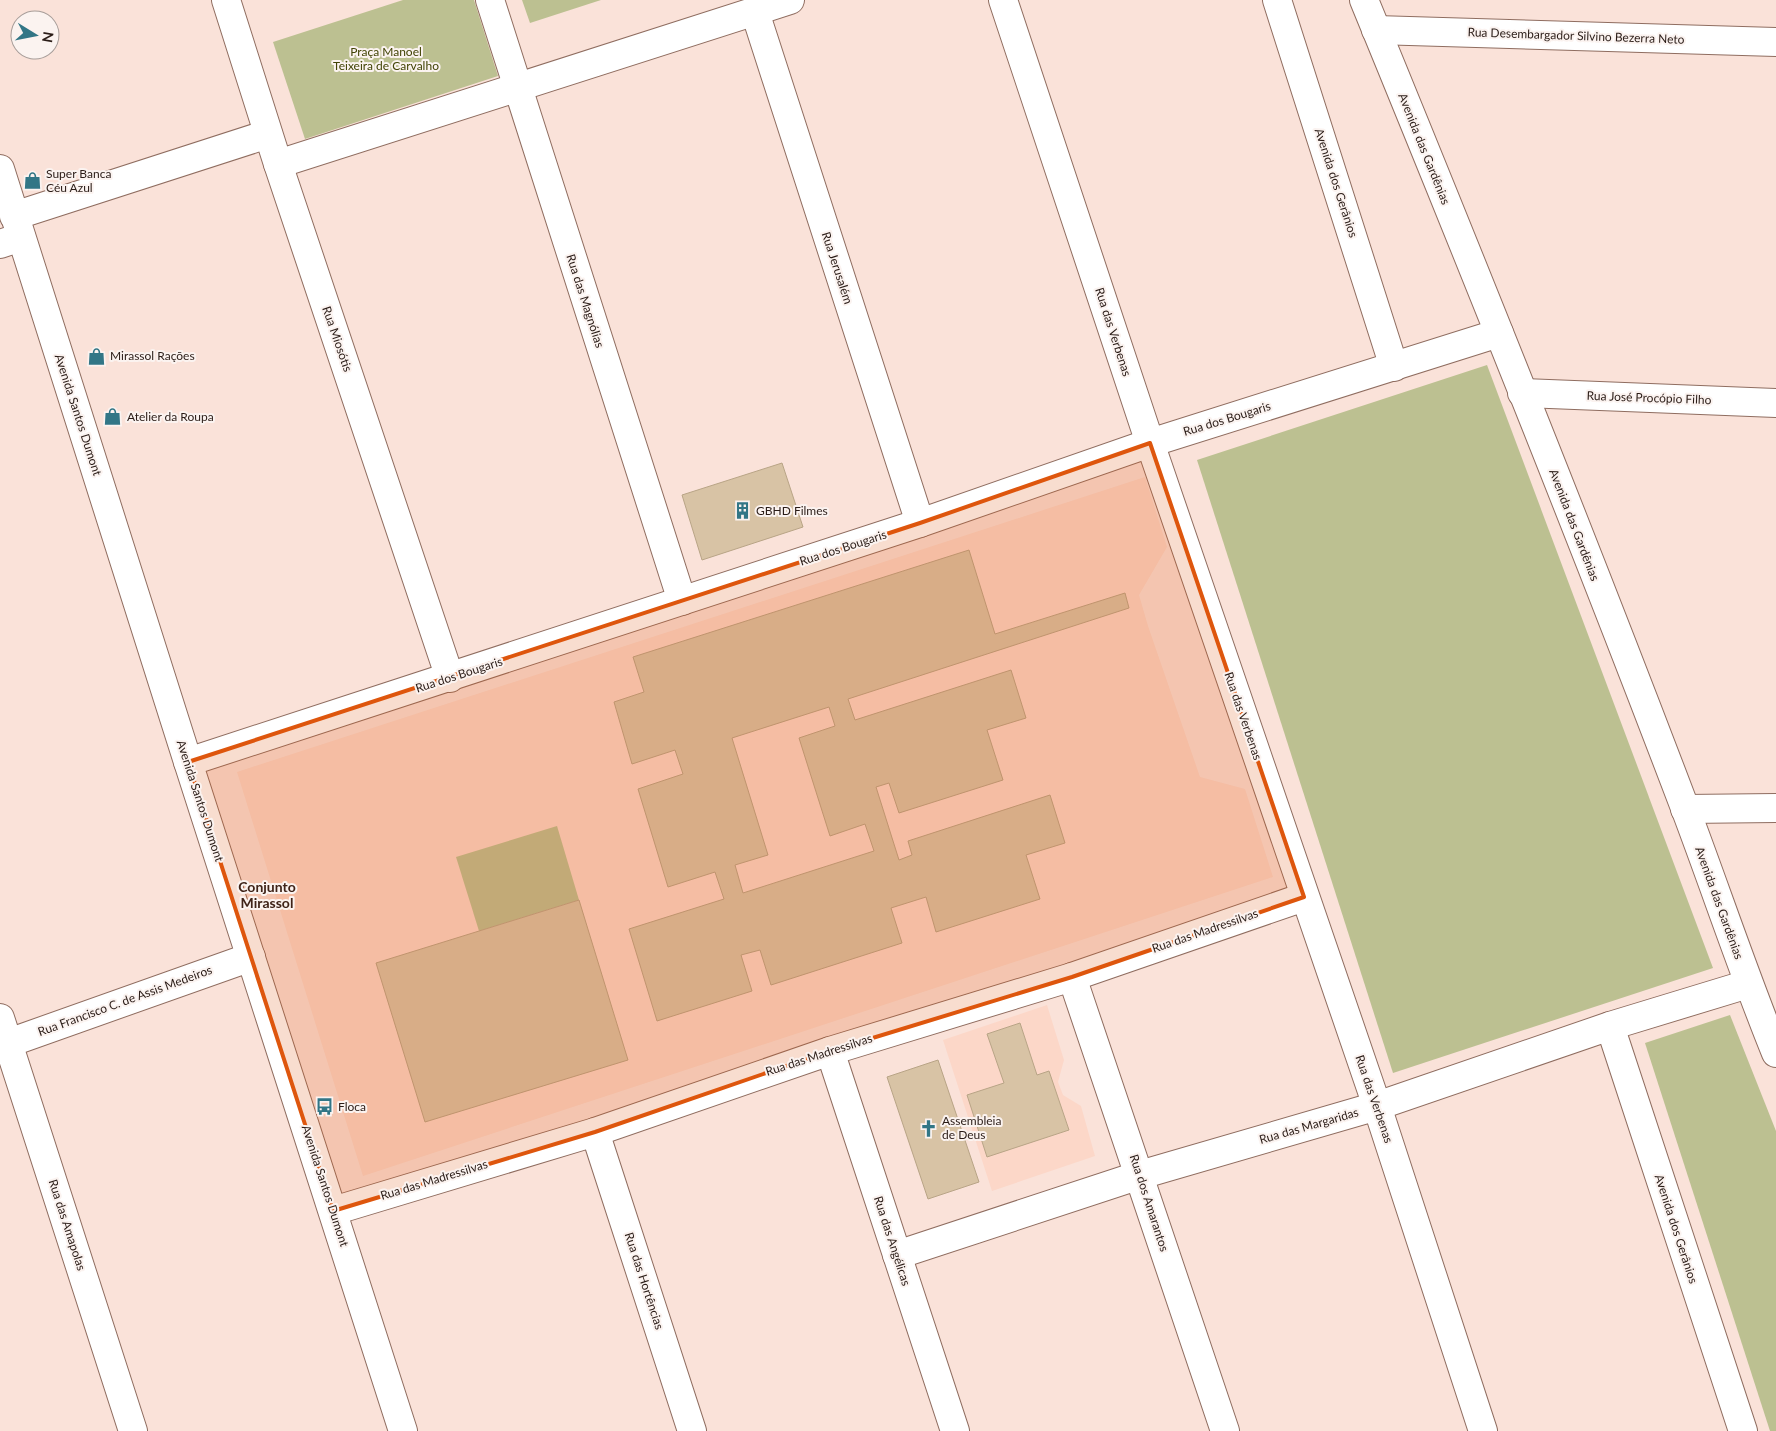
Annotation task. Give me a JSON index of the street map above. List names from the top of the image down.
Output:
{
  "streets": {
    "street": [
      "Rua Desembargador Silvino Bezerra Neto",
      "Avenida das Gardênias",
      "Avenida dos Gerânios",
      "Rua Jerusalém",
      "Rua das Magnólias",
      "Rua das Verbenas",
      "Rua Miosótis",
      "Rua José Procópio Filho",
      "Avenida Santos Dumont",
      "Rua dos Bougaris",
      "Rua das Madressilvas",
      "Rua Francisco C. de Assis Medeiros",
      "Rua das Margaridas",
      "Rua dos Amarantos",
      "Rua das Amapolas",
      "Rua das Angélicas",
      "Rua das Hortências"
    ]
  },
  "crossings": [
    ["Rua Desembargador Silvino Bezerra Neto", "Avenida das Gardênias"],
    ["Avenida das Gardênias", "Rua José Procópio Filho"],
    ["Avenida das Gardênias", "Rua dos Bougaris"],
    ["Avenida das Gardênias", "Rua das Margaridas"],
    ["Avenida dos Gerânios", "Rua dos Bougaris"],
    ["Avenida dos Gerânios", "Rua das Margaridas"],
    ["Rua Jerusalém", "Rua dos Bougaris"],
    ["Rua das Magnólias", "Rua dos Bougaris"],
    ["Rua das Verbenas", "Rua dos Bougaris"],
    ["Rua das Verbenas", "Rua das Madressilvas"],
    ["Rua das Verbenas", "Rua das Margaridas"],
    ["Rua Miosótis", "Rua dos Bougaris"],
    ["Avenida Santos Dumont", "Rua dos Bougaris"],
    ["Avenida Santos Dumont", "Rua das Madressilvas"],
    ["Avenida Santos Dumont", "Rua Francisco C. de Assis Medeiros"],
    ["Rua das Madressilvas", "Rua dos Amarantos"],
    ["Rua das Madressilvas", "Rua das Angélicas"],
    ["Rua das Madressilvas", "Rua das Hortências"],
    ["Rua Francisco C. de Assis Medeiros", "Rua das Amapolas"],
    ["Rua das Margaridas", "Rua dos Amarantos"],
    ["Rua das Margaridas", "Rua das Angélicas"]
  ],
  "districts": ["Conjunto Mirassol"],
  "parks": ["Praça Manoel Teixeira de Carvalho"],
  "places": {
    "shop": ["Super Banca Céu Azul", "Mirassol Rações", "Atelier da Roupa"],
    "building": ["GBHD Filmes"],
    "bus stop": ["Floca"],
    "church": ["Assembleia de Deus"]
  },
  "north": "right"
}
